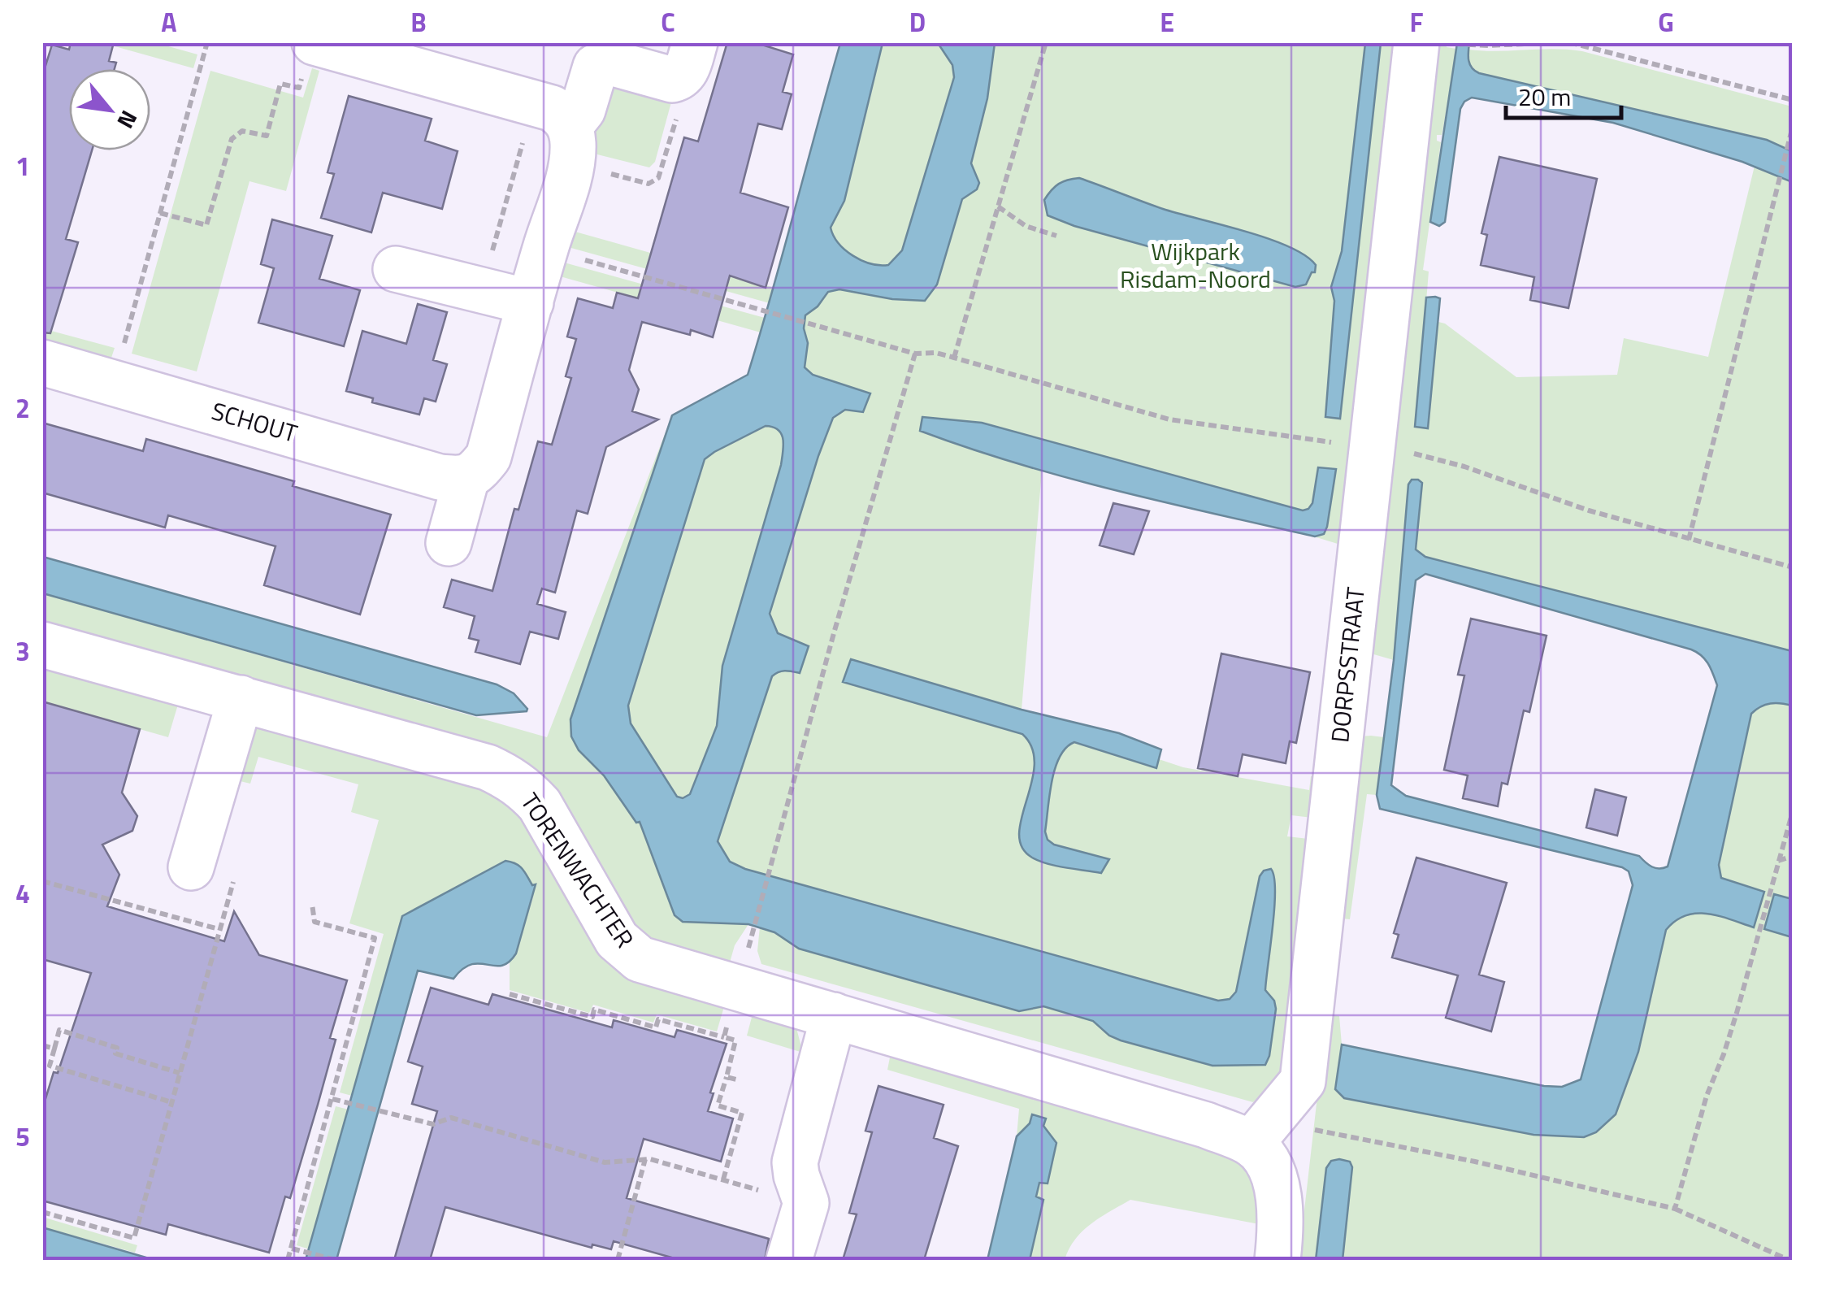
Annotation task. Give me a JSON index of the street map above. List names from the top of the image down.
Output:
{
  "streets": {
    "street": ["SCHOUT", "DORPSSTRAAT", "TORENWACHTER"]
  },
  "crossings": [
    ["DORPSSTRAAT", "TORENWACHTER"]
  ],
  "parks": ["Wijkpark Risdam-Noord"],
  "scale_bar": "20 m",
  "north": "bottom right",
  "grid": {
    "columns": [
      "A",
      "B",
      "C",
      "D",
      "E",
      "F",
      "G"
    ],
    "rows": [
      "1",
      "2",
      "3",
      "4",
      "5"
    ]
  }
}
